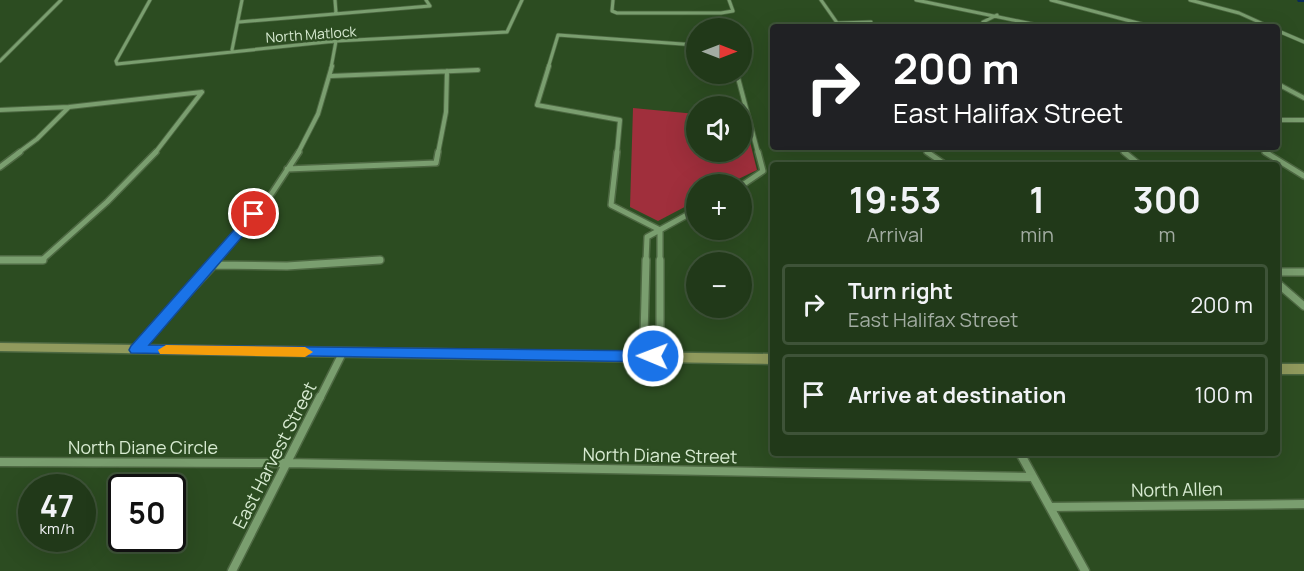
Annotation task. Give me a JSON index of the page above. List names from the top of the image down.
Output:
{
  "streets": {
    "street": [
      "North Matlock",
      "North Diane Circle",
      "East Harvest Street",
      "North Diane Street",
      "North Allen"
    ]
  },
  "crossings": [
    ["North Diane Circle", "East Harvest Street"],
    ["North Diane Circle", "North Diane Street"],
    ["East Harvest Street", "North Diane Street"]
  ],
  "north": "right",
  "page": {
    "map_buttons": ["+", "−"],
    "turn": ["200 m", "East Halifax Street"],
    "eta": [
      "19:53",
      "Arrival",
      "1",
      "min",
      "300",
      "m"
    ],
    "list": [
      {
        "name": "Turn right",
        "note": "East Halifax Street",
        "value": "200 m"
      },
      {
        "name": "Arrive at destination",
        "value": "100 m"
      }
    ],
    "speed": "47 km/h",
    "limit": "50"
  }
}
